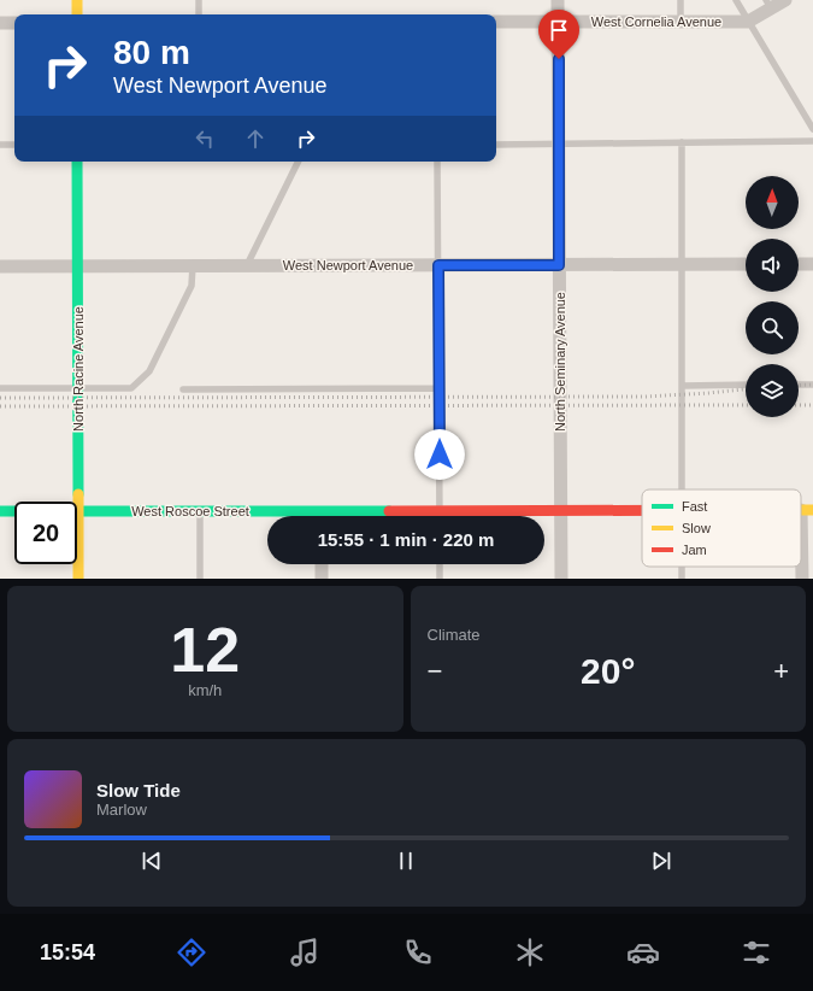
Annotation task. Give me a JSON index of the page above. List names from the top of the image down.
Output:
{
  "streets": {
    "street": [
      "West Cornelia Avenue",
      "West Newport Avenue",
      "North Seminary Avenue",
      "North Racine Avenue",
      "West Roscoe Street"
    ]
  },
  "crossings": [
    ["West Cornelia Avenue", "North Seminary Avenue"],
    ["West Newport Avenue", "North Seminary Avenue"],
    ["West Newport Avenue", "North Racine Avenue"],
    ["North Seminary Avenue", "West Roscoe Street"],
    ["North Racine Avenue", "West Roscoe Street"]
  ],
  "legend": ["Fast", "Slow", "Jam"],
  "north": "top",
  "page": {
    "turn": ["80 m", "West Newport Avenue"],
    "limit": "20",
    "trip": "15:55 · 1 min · 220 m",
    "tile": [
      ["12", "km/h"],
      "Climate"
    ],
    "heat": ["−", "20°", "+"],
    "song": ["Slow Tide", "Marlow"],
    "tabs": "15:54"
  }
}
